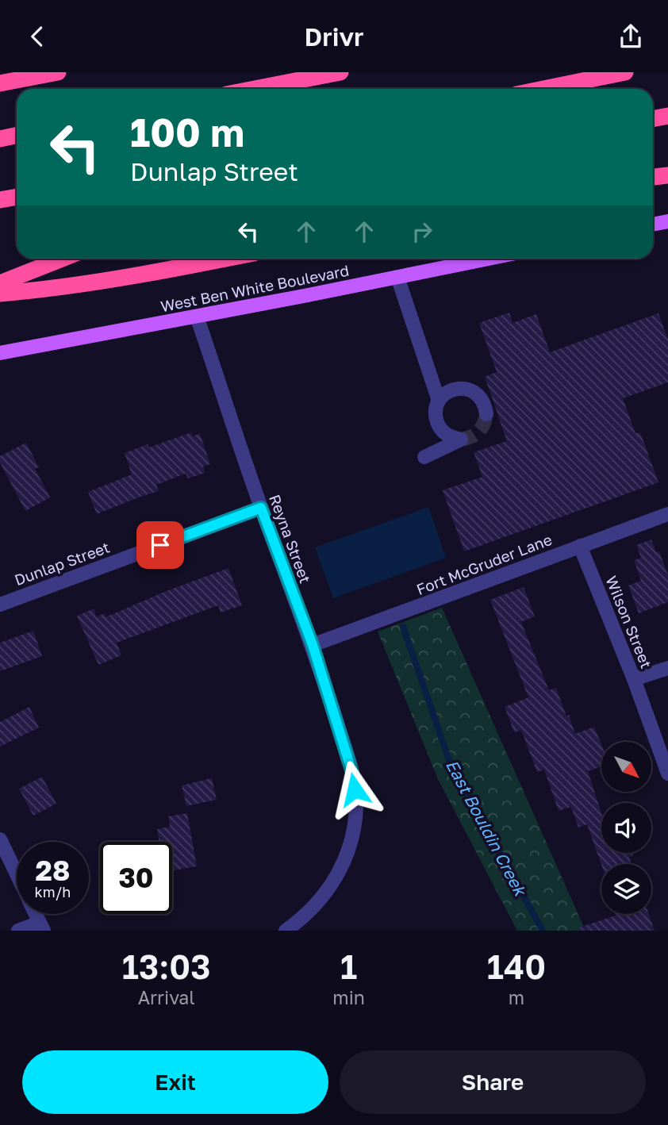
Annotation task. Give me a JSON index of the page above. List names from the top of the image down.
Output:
{
  "streets": {
    "main road": ["West Ben White Boulevard"],
    "street": [
      "Reyna Street",
      "Dunlap Street",
      "Fort McGruder Lane",
      "Wilson Street"
    ]
  },
  "crossings": [
    ["West Ben White Boulevard", "Reyna Street"],
    ["Reyna Street", "Dunlap Street"],
    ["Reyna Street", "Fort McGruder Lane"],
    ["Fort McGruder Lane", "Wilson Street"]
  ],
  "water": ["East Bouldin Creek"],
  "north": "bottom right",
  "page": {
    "header": "Drivr",
    "turn": ["100 m", "Dunlap Street"],
    "speed": "28 km/h",
    "limit": "30",
    "eta": [
      "13:03",
      "Arrival",
      "1",
      "min",
      "140",
      "m"
    ],
    "buttons": ["Exit", "Share"]
  }
}
